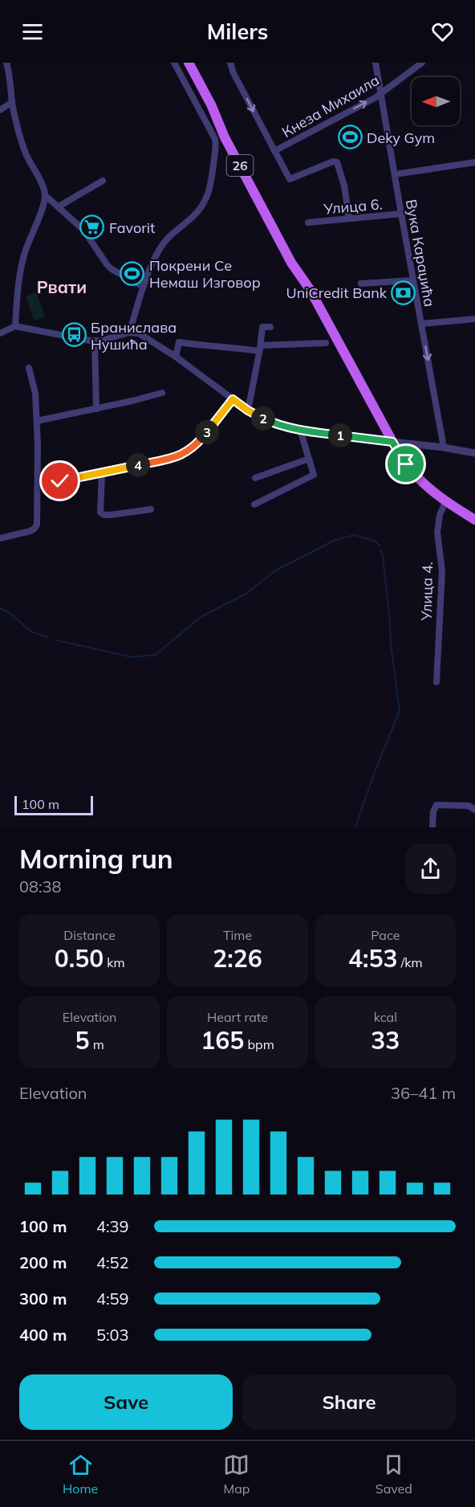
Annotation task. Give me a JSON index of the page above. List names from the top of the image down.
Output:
{
  "streets": {
    "main road": ["26"],
    "street": [
      "Кнеза Михаила",
      "Улица 6.",
      "Вука Караџића",
      "Улица 4."
    ]
  },
  "crossings": [
    ["Кнеза Михаила", "Вука Караџића"],
    ["26", "Улица 4."],
    ["Улица 6.", "Вука Караџића"]
  ],
  "one_way": ["Кнеза Михаила"],
  "districts": ["Рвати"],
  "places": {
    "sports": ["Deky Gym", "Покрени Се Немаш Изговор"],
    "supermarket": ["Favorit"],
    "bank": ["UniCredit Bank"],
    "bus stop": ["Бранислава Нушића"]
  },
  "scale_bar": "100 m",
  "north": "left",
  "page": {
    "header": "Milers",
    "pins": [
      "2",
      "3",
      "1",
      "4"
    ],
    "scale": "100 m",
    "heading": ["Morning run", "08:38"],
    "stats": [
      ["Distance", "0.50 km"],
      ["Time", "2:26"],
      ["Pace", "4:53 /km"],
      ["Elevation", "5 m"],
      ["Heart rate", "165 bpm"],
      ["kcal", "33"]
    ],
    "chart": ["Elevation", "36–41 m"],
    "list": [
      {
        "name": "100 m",
        "note": "4:39"
      },
      {
        "name": "200 m",
        "note": "4:52"
      },
      {
        "name": "300 m",
        "note": "4:59"
      },
      {
        "name": "400 m",
        "note": "5:03"
      }
    ],
    "buttons": ["Save", "Share"],
    "tabs": ["Home", "Map", "Saved"]
  }
}
